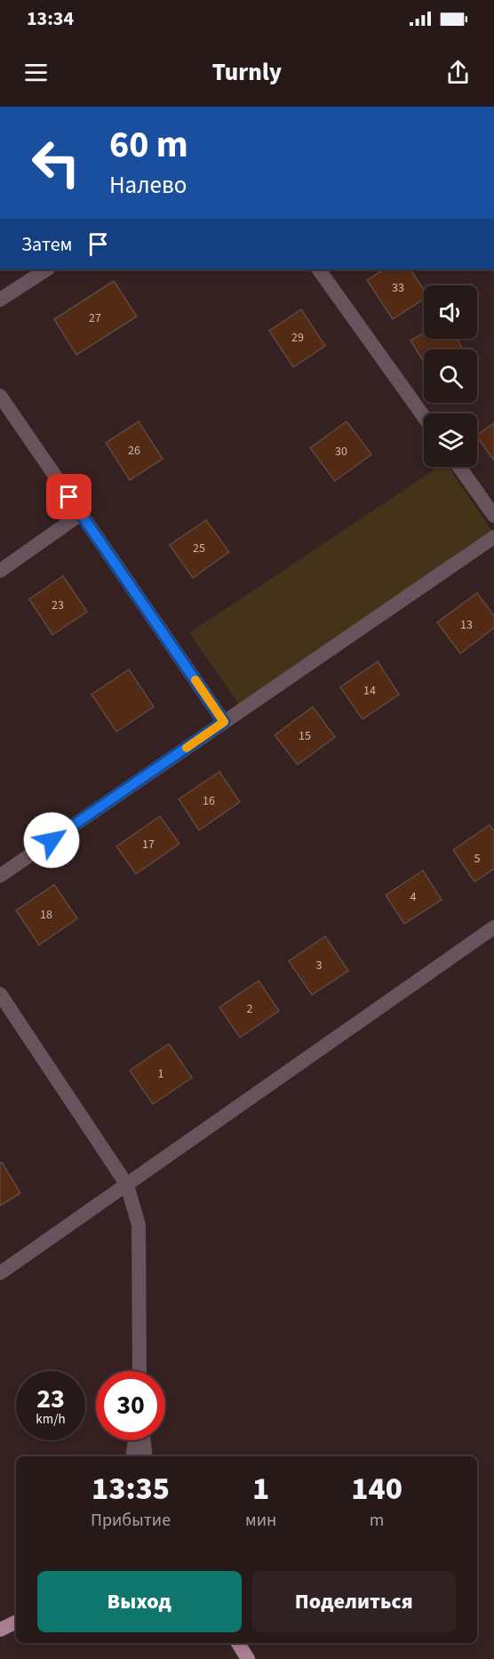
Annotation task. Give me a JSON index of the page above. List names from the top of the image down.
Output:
{
  "house_numbers": [
    "33",
    "27",
    "29",
    "26",
    "30",
    "25",
    "23",
    "13",
    "14",
    "15",
    "16",
    "17",
    "5",
    "4",
    "18",
    "3",
    "2",
    "1"
  ],
  "page": {
    "status": "13:34",
    "header": "Turnly",
    "turn": ["60 m", "Налево"],
    "then": "Затем",
    "speed": "23 km/h",
    "limit": "30",
    "eta": [
      "13:35",
      "Прибытие",
      "1",
      "мин",
      "140",
      "m"
    ],
    "buttons": ["Выход", "Поделиться"]
  }
}
